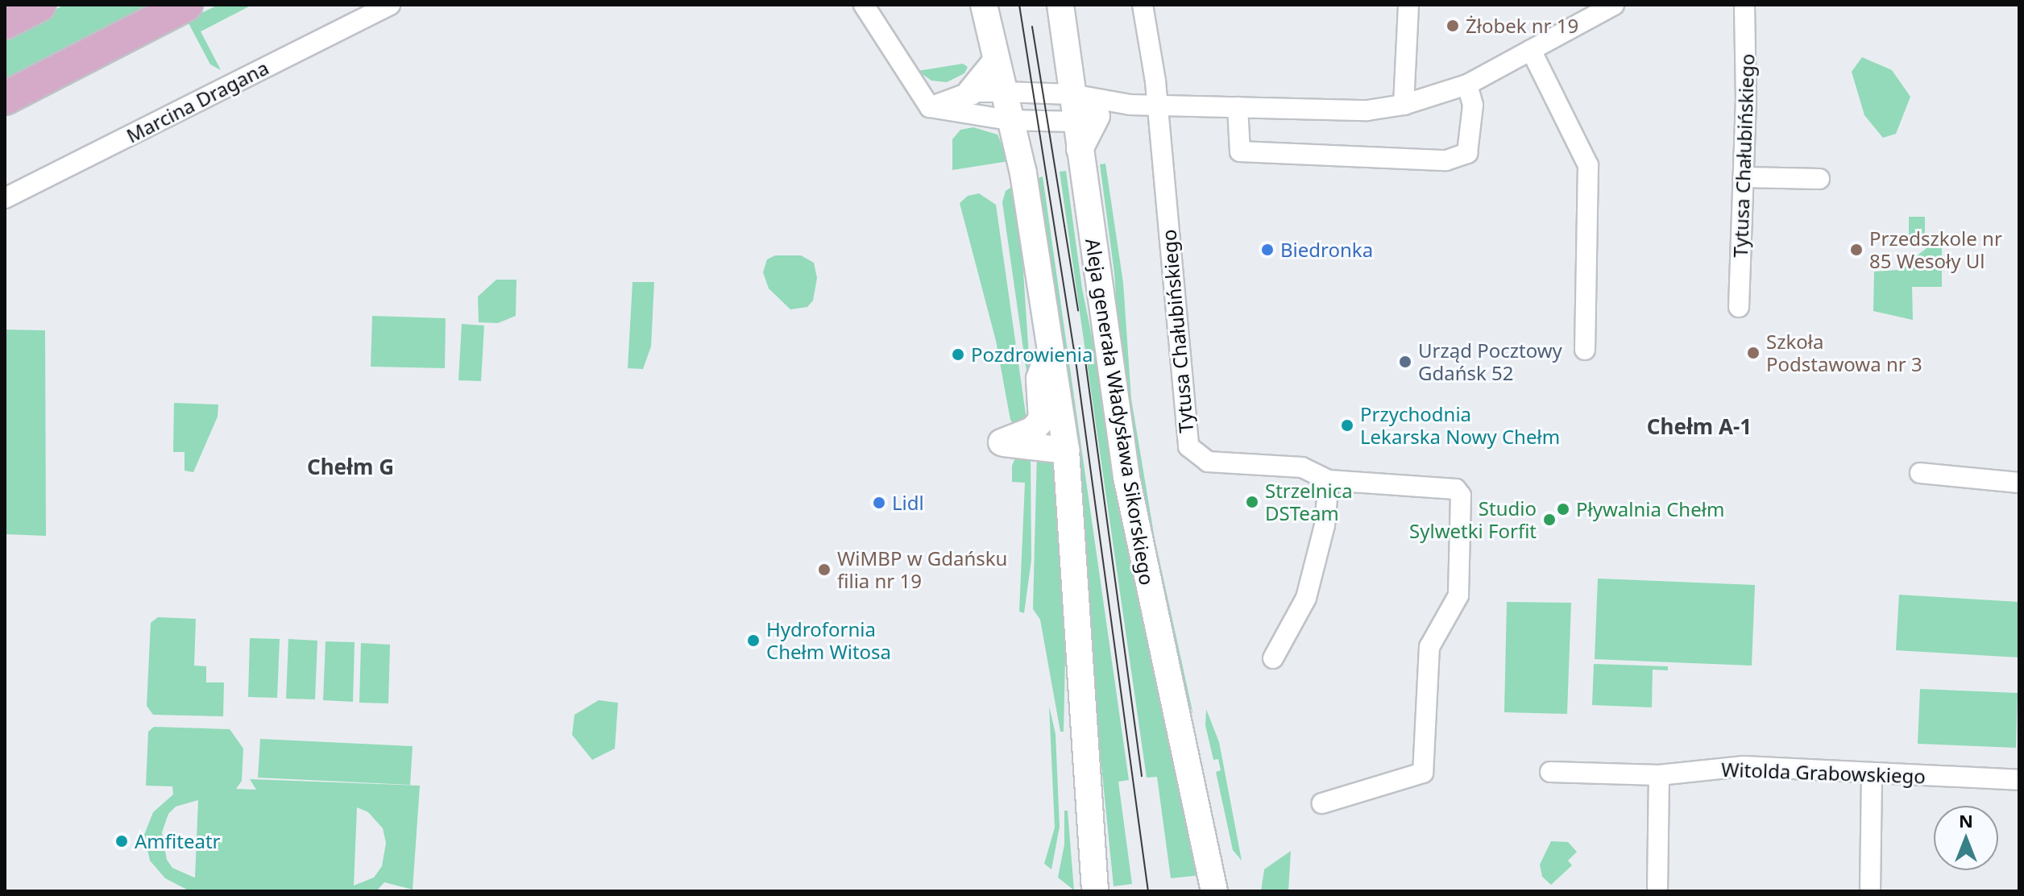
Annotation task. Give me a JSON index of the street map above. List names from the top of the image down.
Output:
{
  "streets": {
    "street": [
      "Marcina Dragana",
      "Tytusa Chałubińskiego",
      "Aleja generała Władysława Sikorskiego",
      "Witolda Grabowskiego"
    ]
  },
  "districts": ["Chełm A-1", "Chełm G"],
  "places": [
    "Żłobek nr 19",
    "Biedronka",
    "Przedszkole nr 85 Wesoły Ul",
    "Szkoła Podstawowa nr 3",
    "Pozdrowienia",
    "Urząd Pocztowy Gdańsk 52",
    "Przychodnia Lekarska Nowy Chełm",
    "Strzelnica DSTeam",
    "Lidl",
    "Pływalnia Chełm",
    "Studio Sylwetki Forfit",
    "WiMBP w Gdańsku filia nr 19",
    "Hydrofornia Chełm Witosa",
    "Amfiteatr"
  ],
  "north": "top"
}
